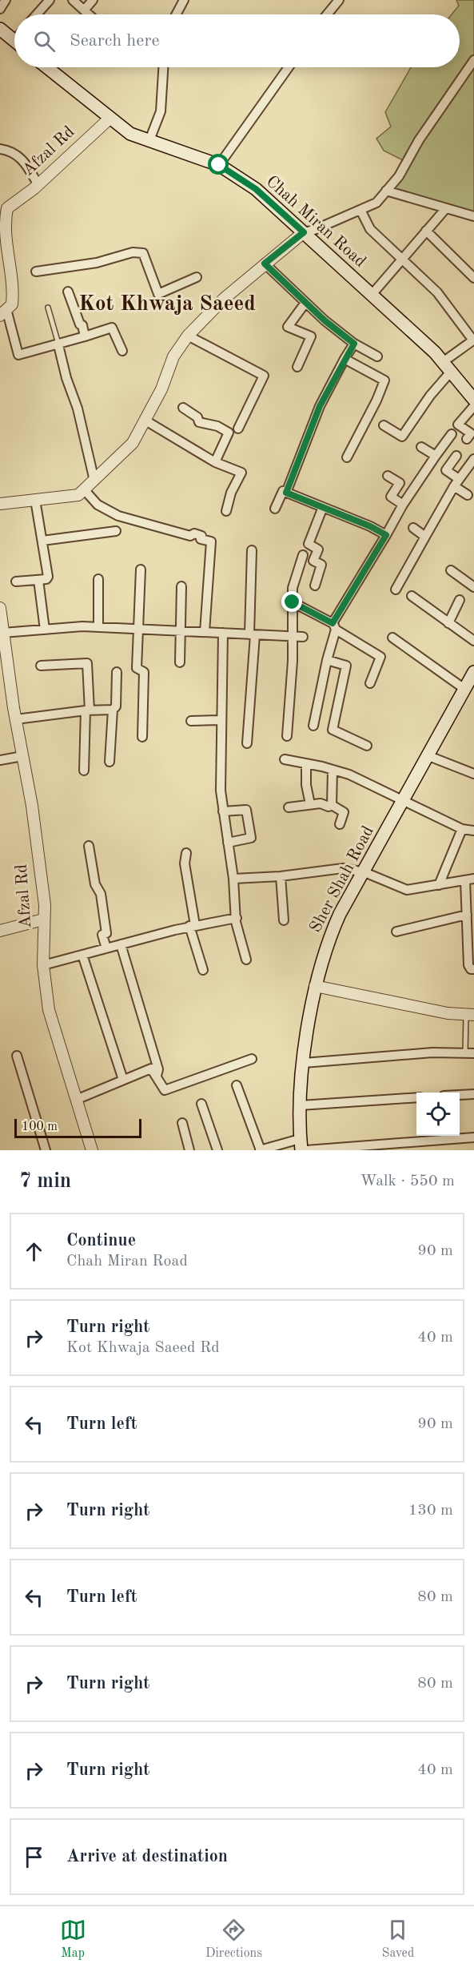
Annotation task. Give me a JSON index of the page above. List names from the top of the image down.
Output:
{
  "streets": {
    "main road": ["Chah Miran Road", "Sher Shah Road"],
    "street": ["Afzal Rd"]
  },
  "crossings": [
    ["Afzal Rd", "Chah Miran Road"]
  ],
  "districts": ["Kot Khwaja Saeed"],
  "scale_bar": "100 m",
  "page": {
    "search": "Search here",
    "scale": "100 m",
    "heading": ["7 min", "Walk · 550 m"],
    "list": [
      ["Continue", "Chah Miran Road", "90 m"],
      ["Turn right", "Kot Khwaja Saeed Rd", "40 m"],
      ["Turn left", "90 m"],
      ["Turn right", "130 m"],
      ["Turn left", "80 m"],
      ["Turn right", "80 m"],
      ["Turn right", "40 m"],
      "Arrive at destination"
    ],
    "nav": ["Map", "Directions", "Saved"]
  }
}
